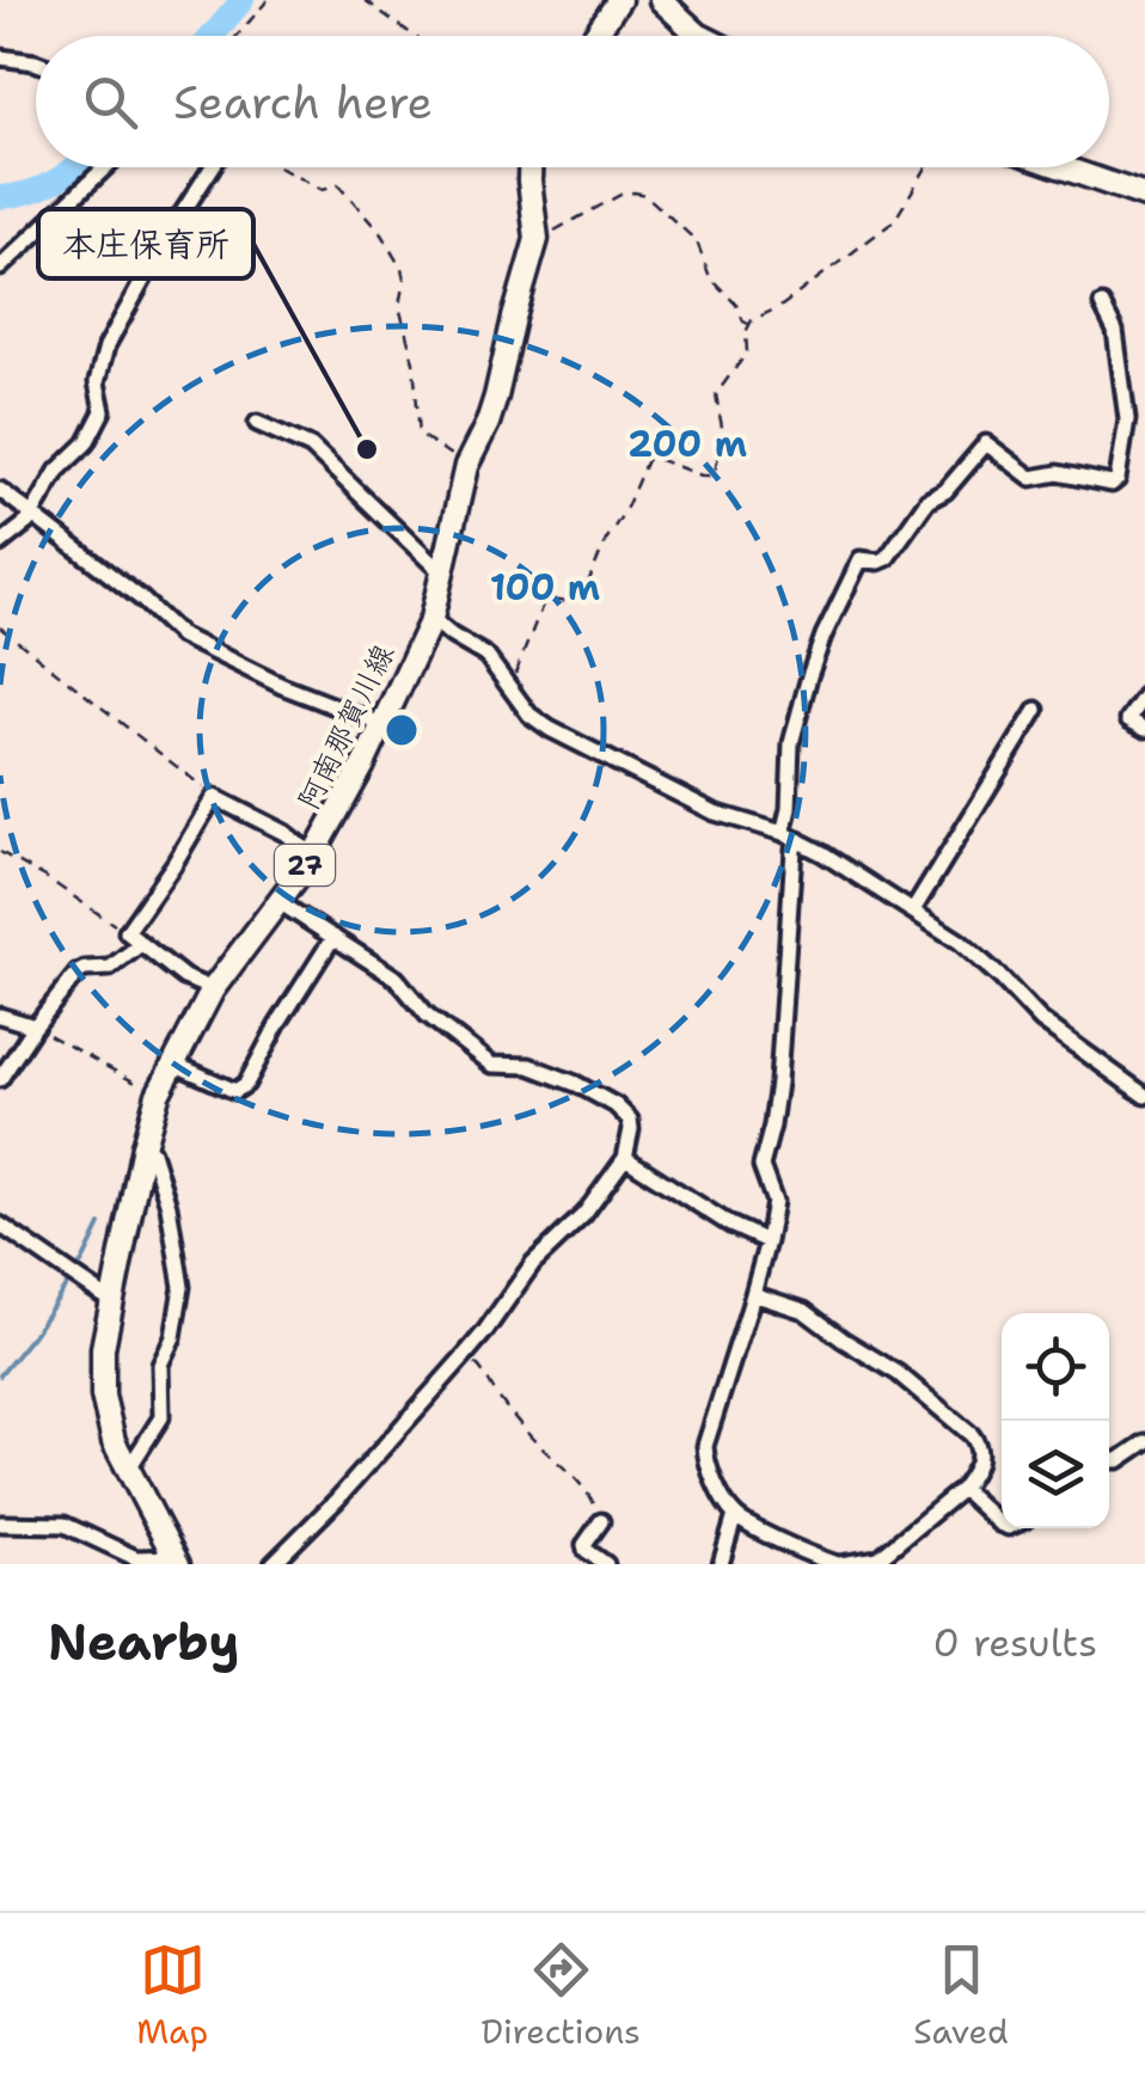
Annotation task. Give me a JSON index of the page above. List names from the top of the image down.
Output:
{
  "streets": {
    "main road": ["阿南那賀川線", "27"]
  },
  "places": ["本庄保育所"],
  "page": {
    "search": "Search here",
    "heading": ["Nearby", "0 results"],
    "nav": ["Map", "Directions", "Saved"]
  },
  "rings": ["200 m", "100 m"]
}
